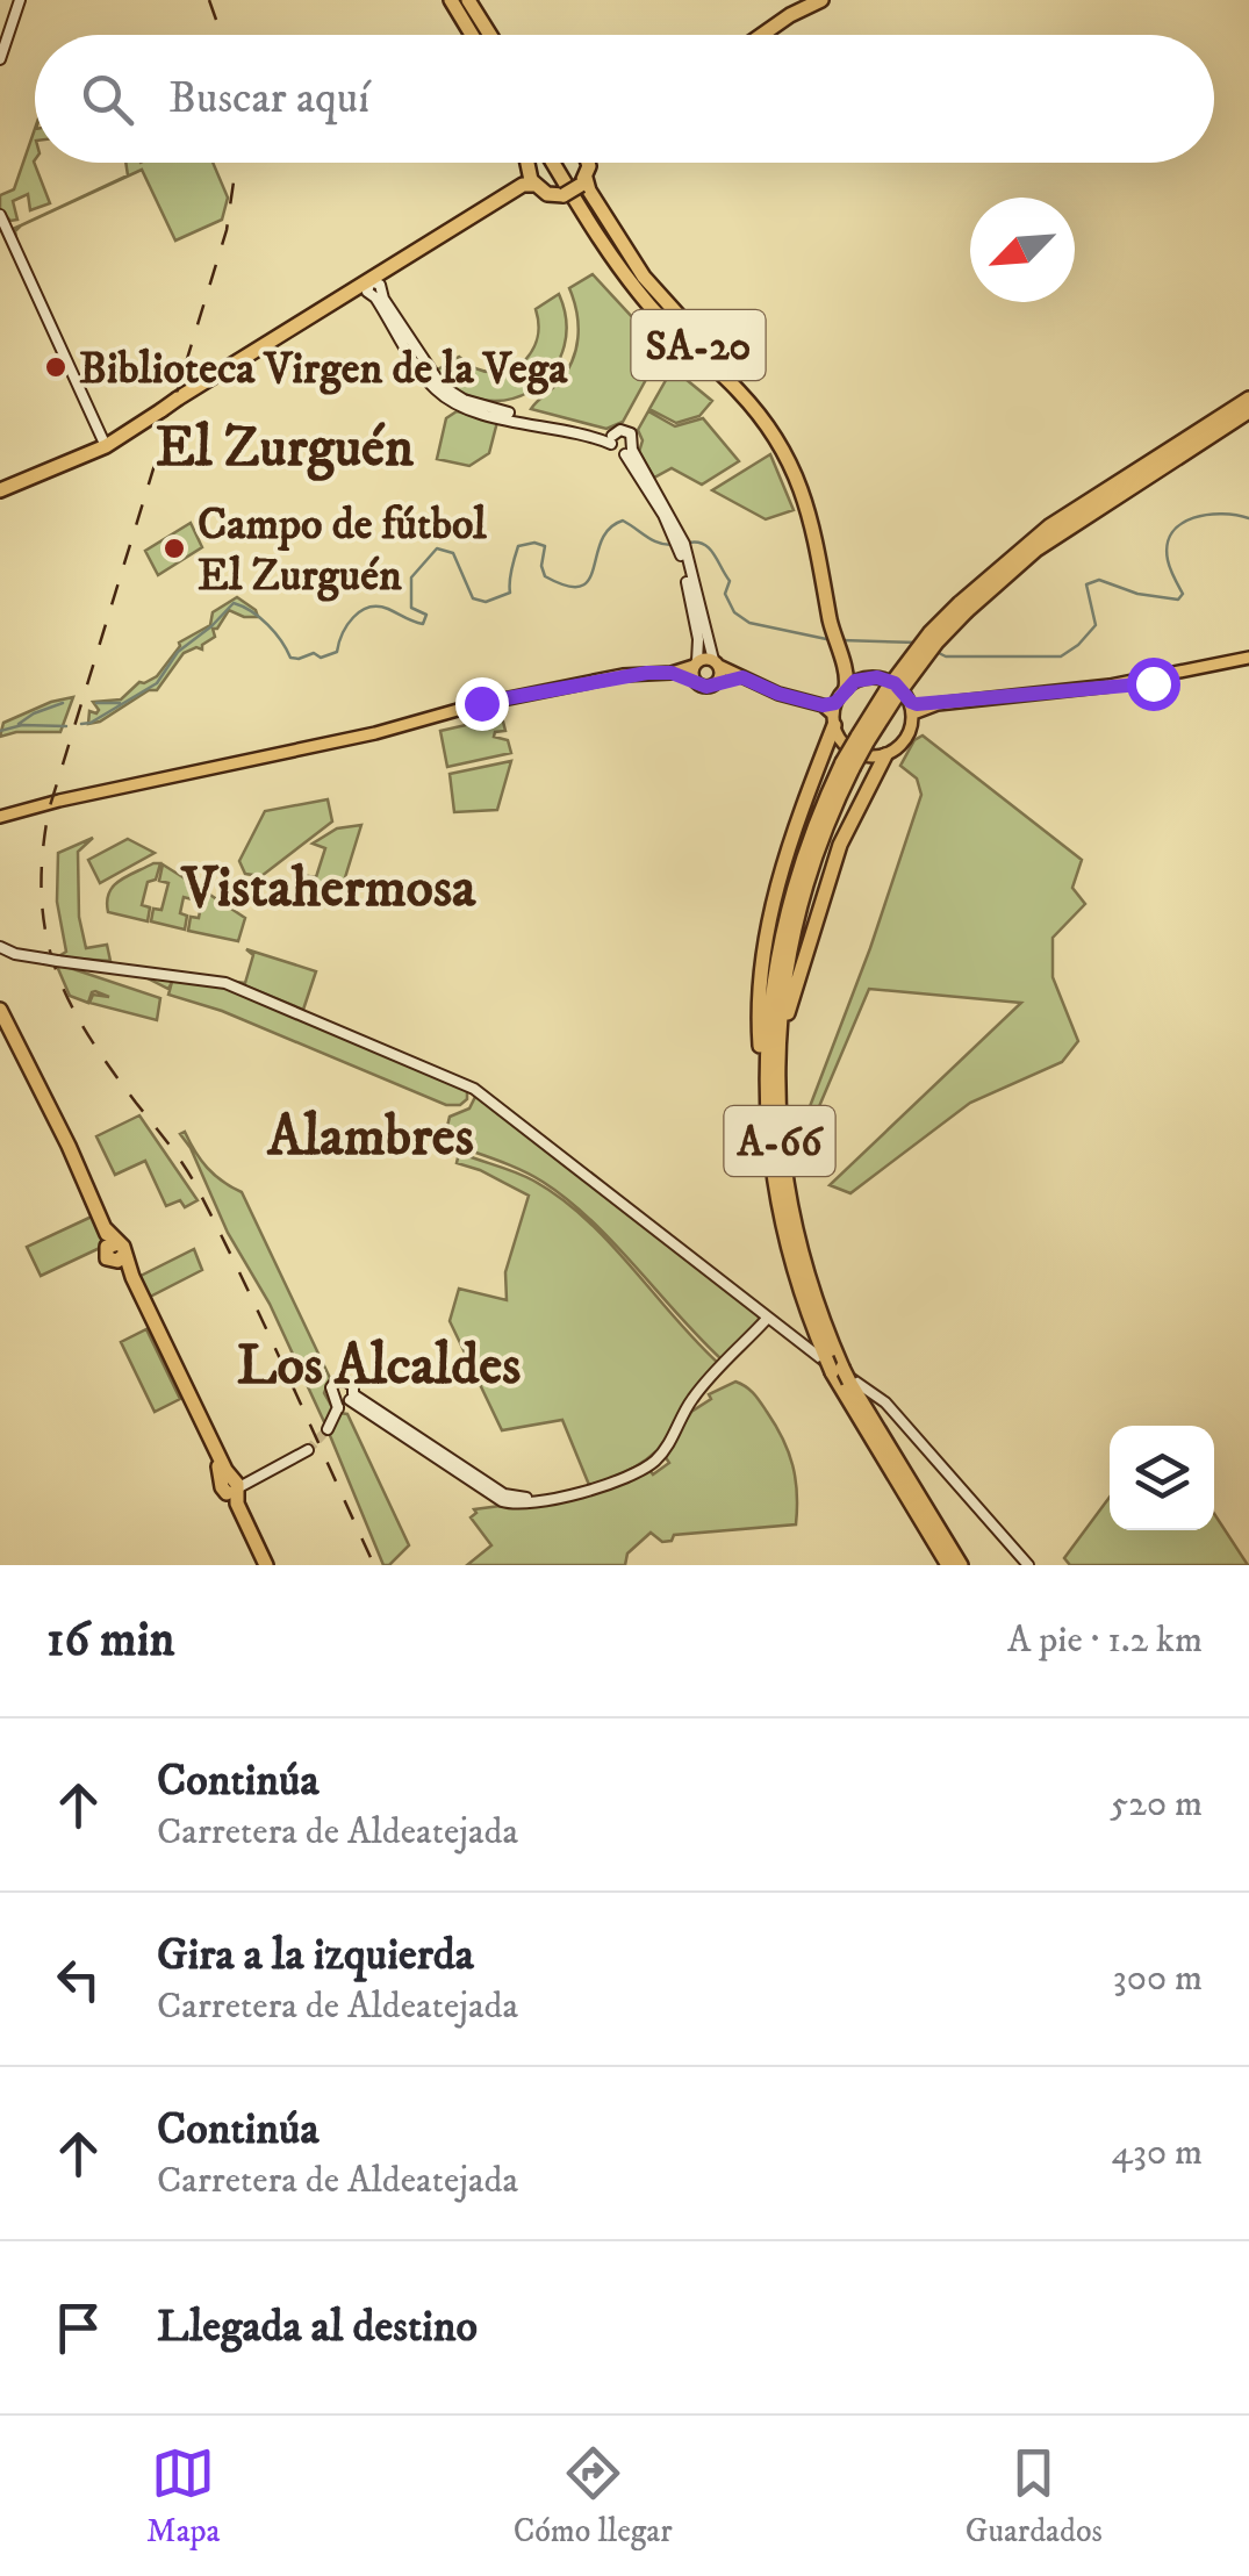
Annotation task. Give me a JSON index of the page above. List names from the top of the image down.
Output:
{
  "streets": {
    "highway": ["SA-20", "A-66"]
  },
  "districts": [
    "El Zurguén",
    "Vistahermosa",
    "Alambres",
    "Los Alcaldes"
  ],
  "places": ["Biblioteca Virgen de la Vega", "Campo de fútbol El Zurguén"],
  "north": "bottom left",
  "page": {
    "search": "Buscar aquí",
    "heading": ["16 min", "A pie · 1.2 km"],
    "list": [
      ["Continúa", "Carretera de Aldeatejada", "520 m"],
      ["Gira a la izquierda", "Carretera de Aldeatejada", "300 m"],
      ["Continúa", "Carretera de Aldeatejada", "430 m"],
      "Llegada al destino"
    ],
    "nav": ["Mapa", "Cómo llegar", "Guardados"]
  }
}
